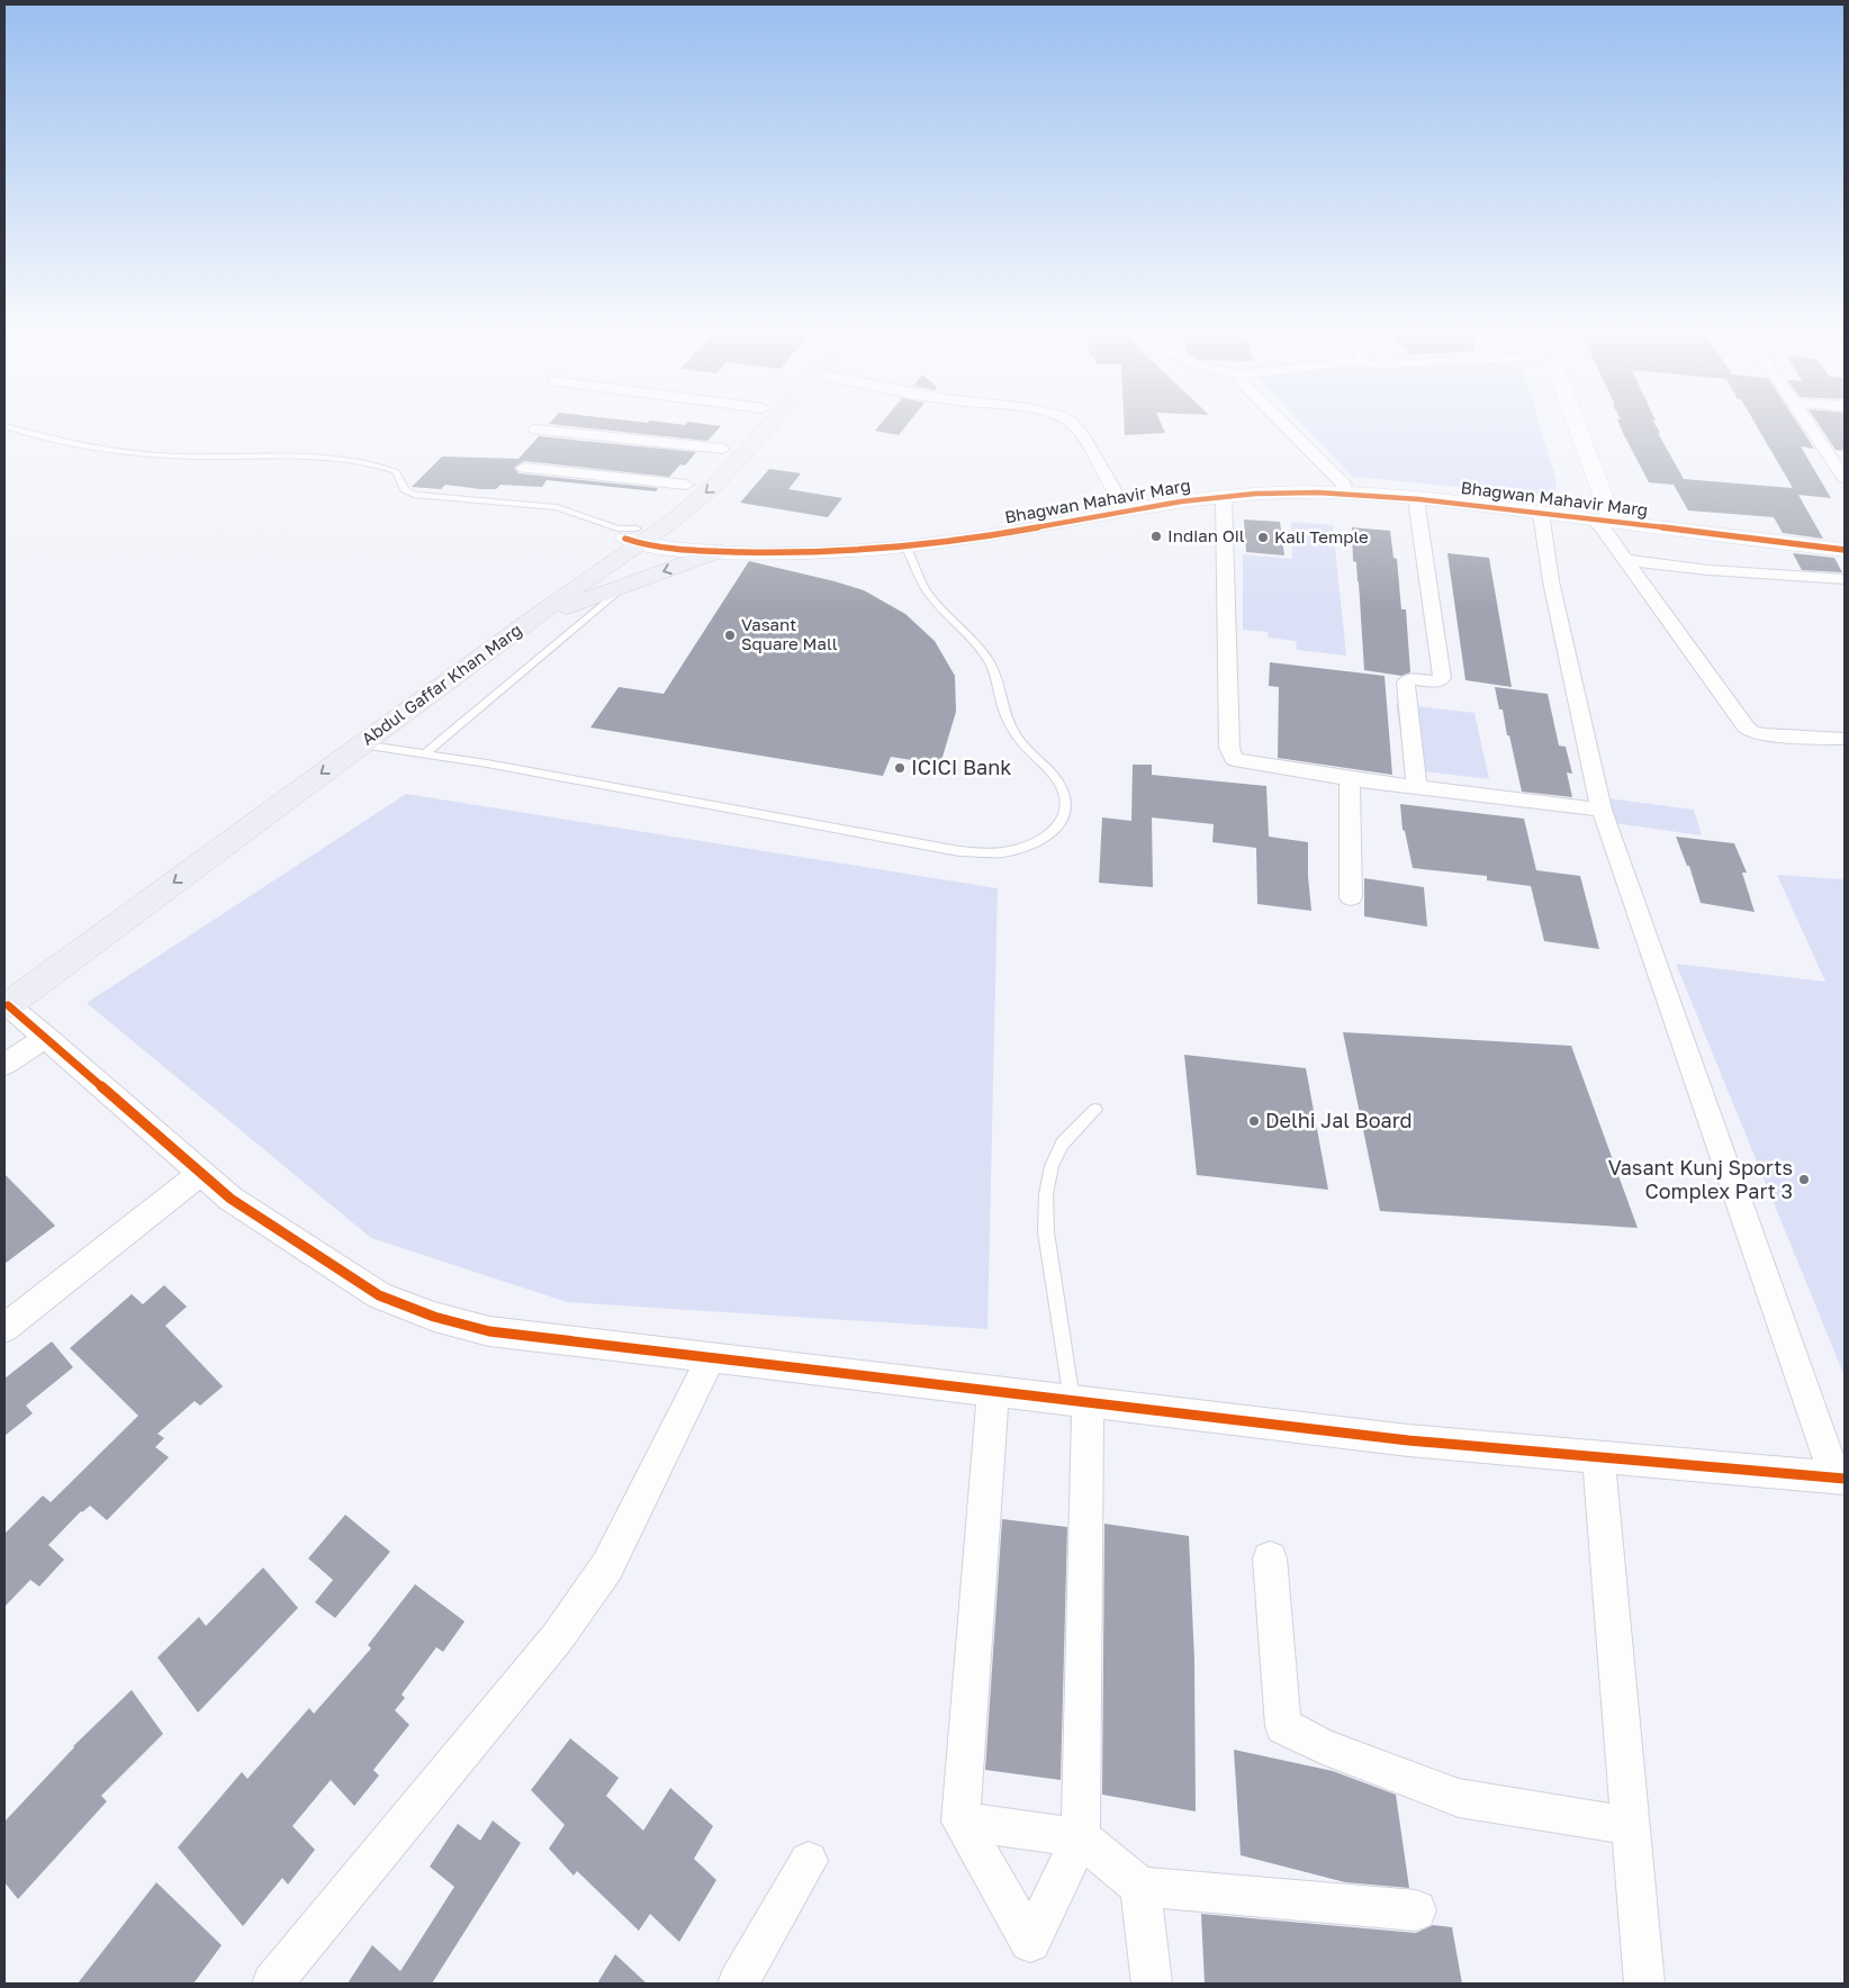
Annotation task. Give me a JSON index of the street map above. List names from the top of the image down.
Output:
{
  "streets": {
    "main road": ["Abdul Gaffar Khan Marg"],
    "street": ["Bhagwan Mahavir Marg"]
  },
  "crossings": [
    ["Bhagwan Mahavir Marg", "Abdul Gaffar Khan Marg"]
  ],
  "places": [
    "Indian Oil",
    "Kali Temple",
    "Vasant Square Mall",
    "ICICI Bank",
    "Delhi Jal Board",
    "Vasant Kunj Sports Complex Part 3"
  ]
}
